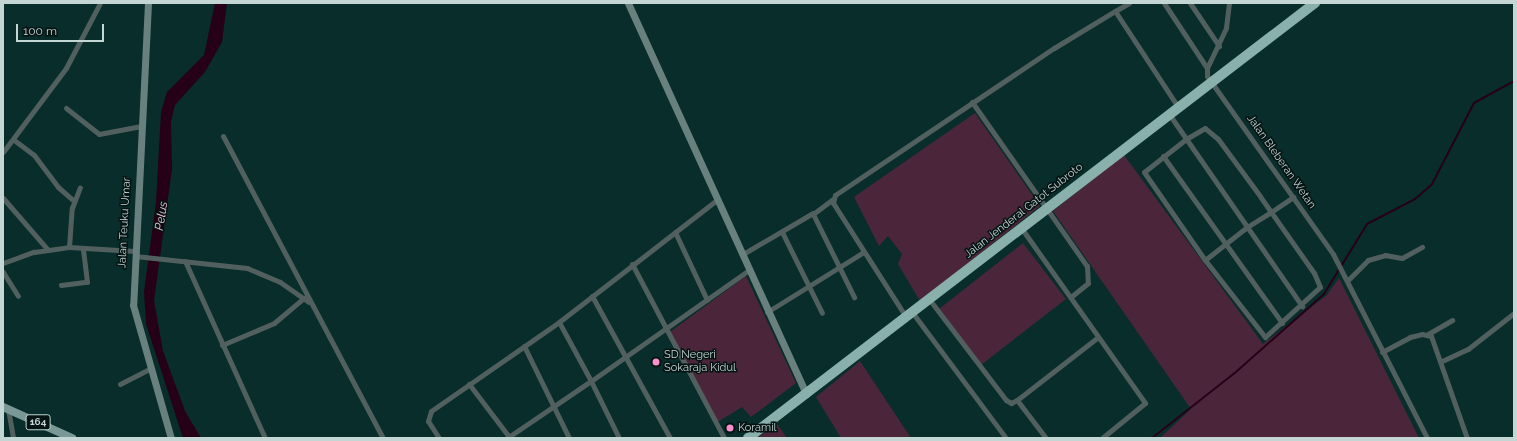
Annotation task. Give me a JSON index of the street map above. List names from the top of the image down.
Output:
{
  "streets": {
    "highway": ["Jalan Jenderal Gatot Subroto"],
    "main road": ["Jalan Teuku Umar", "164"],
    "street": ["Jalan Bleberan Wetan"]
  },
  "crossings": [
    ["Jalan Bleberan Wetan", "Jalan Jenderal Gatot Subroto"]
  ],
  "water": ["Pelus"],
  "places": ["SD Negeri Sokaraja Kidul", "Koramil"],
  "scale_bar": "100 m"
}
